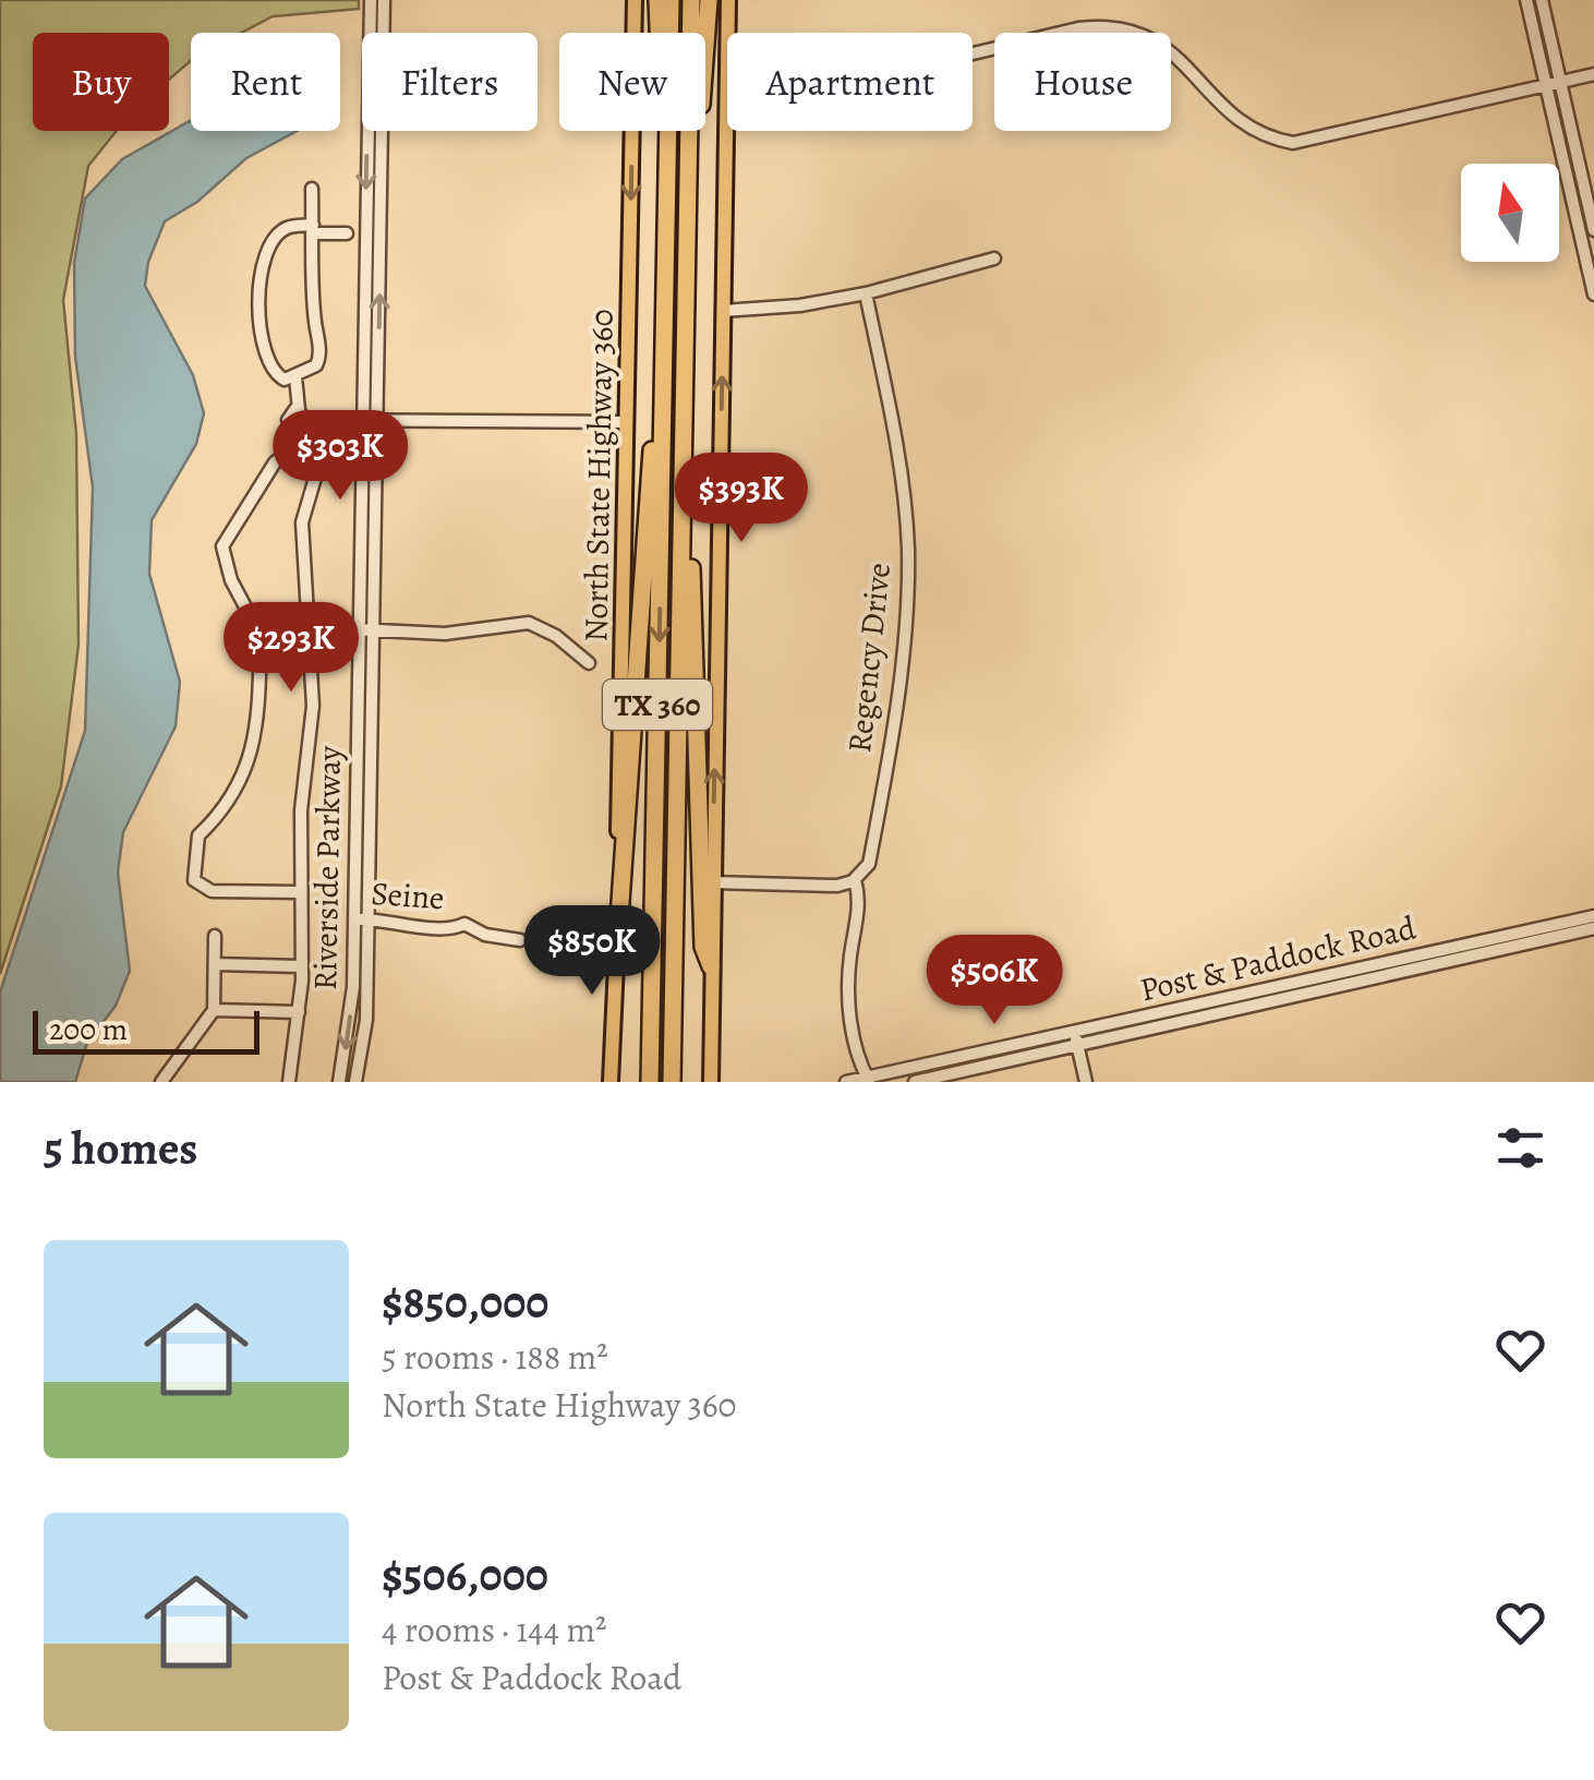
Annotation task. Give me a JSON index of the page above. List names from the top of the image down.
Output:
{
  "streets": {
    "highway": ["TX 360"],
    "main road": ["North State Highway 360"],
    "street": [
      "Regency Drive",
      "Riverside Parkway",
      "Seine",
      "Post & Paddock Road"
    ]
  },
  "crossings": [
    ["Riverside Parkway", "Seine"]
  ],
  "scale_bar": "200 m",
  "north": "top",
  "page": {
    "chip": [
      "Buy",
      "Rent",
      "Filters",
      "New",
      "Apartment",
      "House"
    ],
    "price": [
      "$303K",
      "$393K",
      "$293K",
      "$850K",
      "$506K"
    ],
    "scale": "200 m",
    "heading": "5 homes",
    "list": [
      {
        "name": "$850,000",
        "note": "5 rooms · 188 m² · North State Highway 360"
      },
      {
        "name": "$506,000",
        "note": "4 rooms · 144 m² · Post & Paddock Road"
      }
    ]
  }
}
